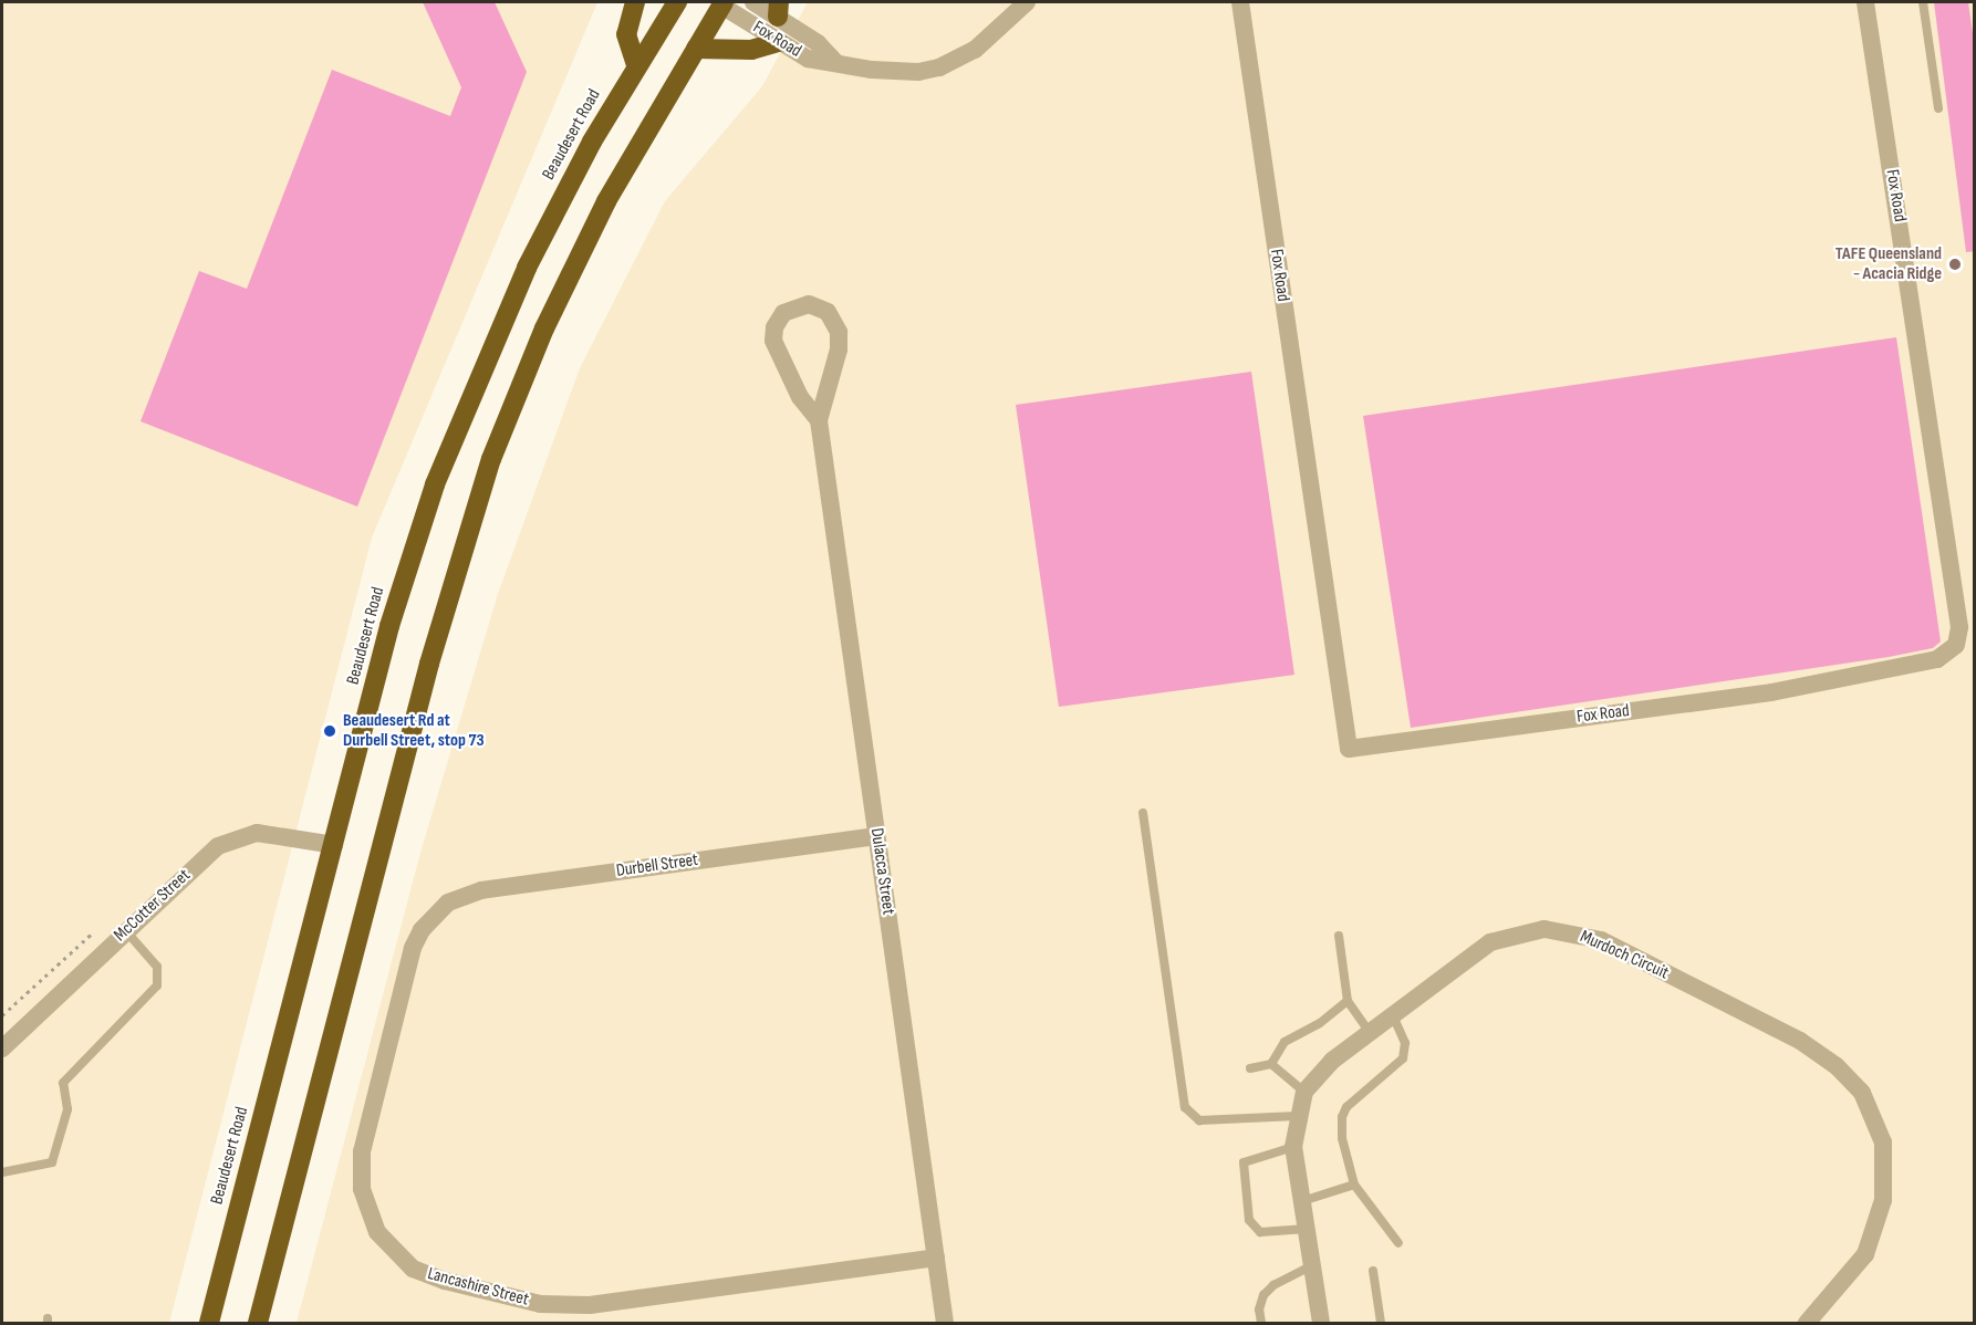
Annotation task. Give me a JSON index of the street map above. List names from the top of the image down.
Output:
{
  "streets": {
    "highway": ["Beaudesert Road"],
    "street": [
      "Fox Road",
      "Durbell Street",
      "Dulacca Street",
      "McCotter Street",
      "Murdoch Circuit",
      "Lancashire Street"
    ]
  },
  "crossings": [
    ["Beaudesert Road", "McCotter Street"],
    ["Durbell Street", "Dulacca Street"],
    ["Durbell Street", "Lancashire Street"],
    ["Dulacca Street", "Lancashire Street"]
  ],
  "places": ["TAFE Queensland - Acacia Ridge", "Beaudesert Rd at Durbell Street, stop 73"]
}
